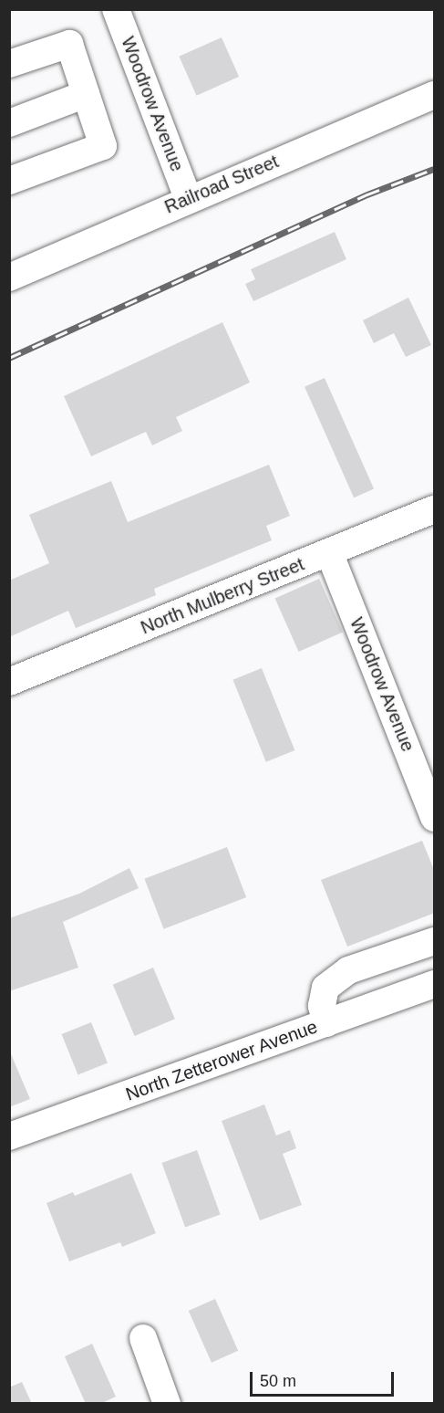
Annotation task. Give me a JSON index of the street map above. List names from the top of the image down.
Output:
{
  "streets": {
    "street": [
      "Woodrow Avenue",
      "Railroad Street",
      "North Mulberry Street",
      "North Zetterower Avenue"
    ]
  },
  "crossings": [
    ["Woodrow Avenue", "Railroad Street"],
    ["Woodrow Avenue", "North Mulberry Street"]
  ],
  "scale_bar": "50 m"
}
